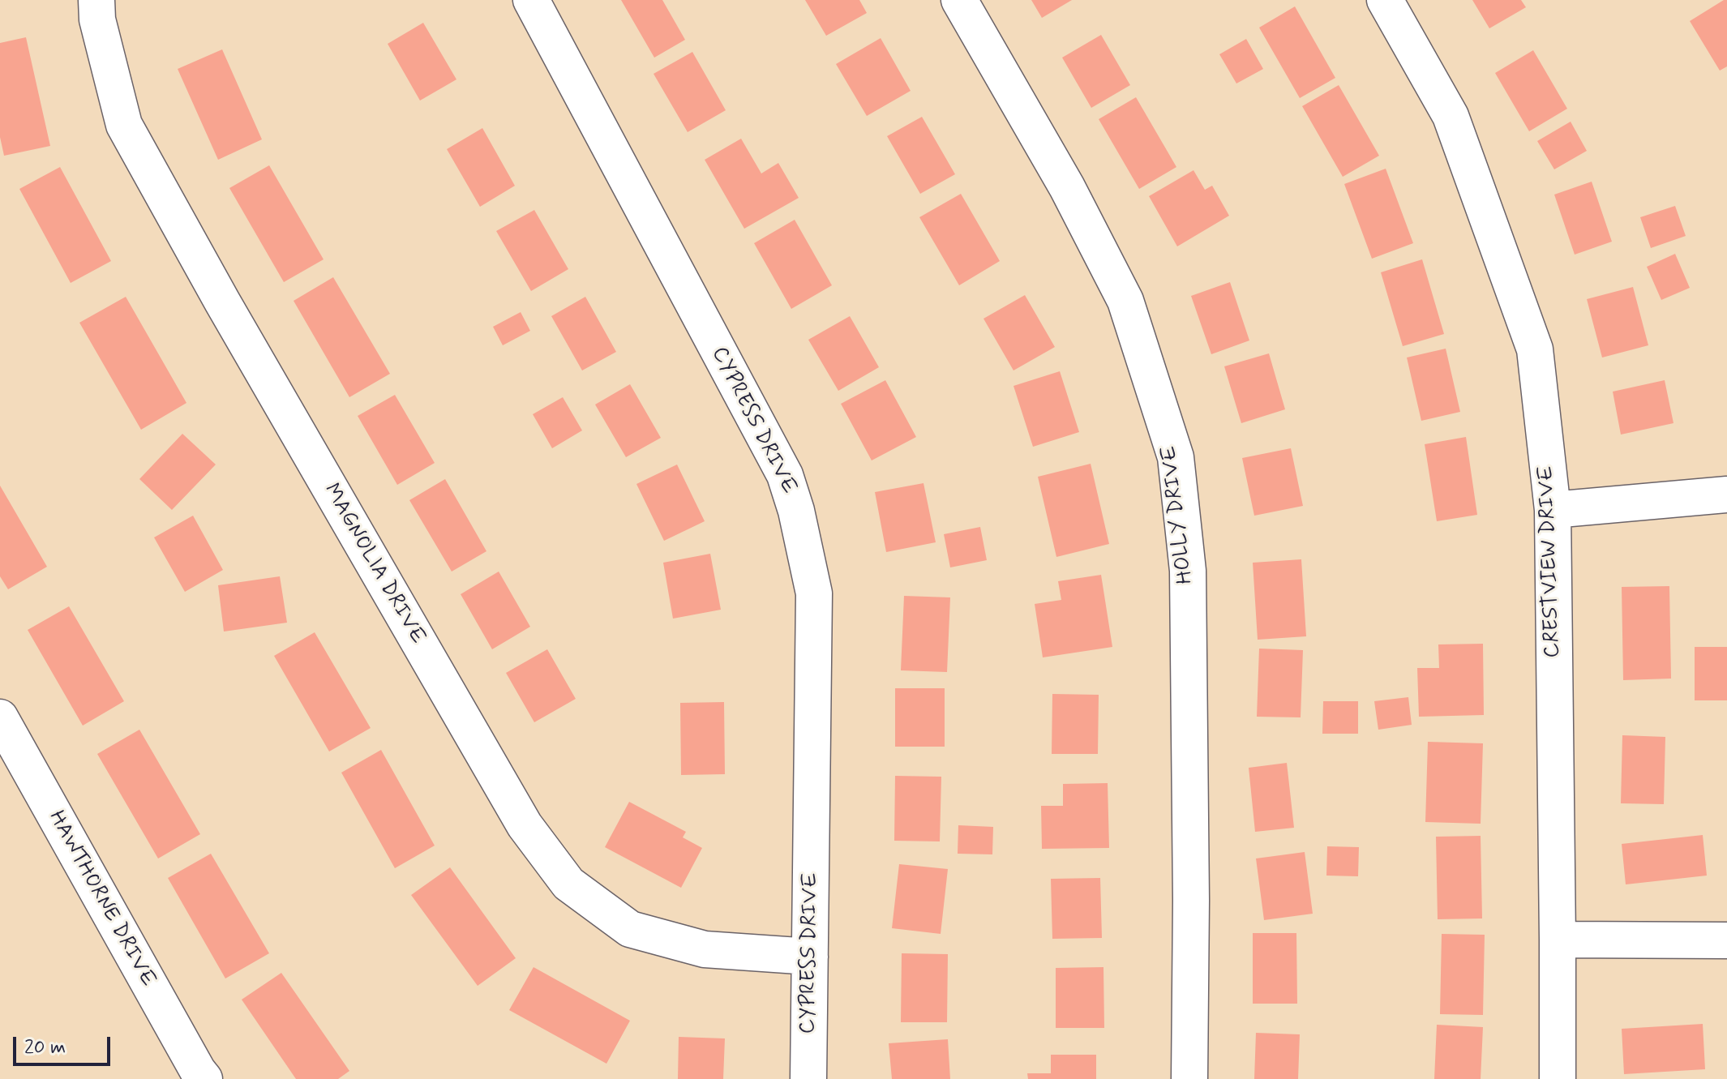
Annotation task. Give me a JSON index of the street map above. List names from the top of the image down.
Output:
{
  "streets": {
    "street": [
      "CYPRESS DRIVE",
      "HOLLY DRIVE",
      "CRESTVIEW DRIVE",
      "MAGNOLIA DRIVE",
      "HAWTHORNE DRIVE"
    ]
  },
  "crossings": [
    ["CYPRESS DRIVE", "MAGNOLIA DRIVE"]
  ],
  "scale_bar": "20 m"
}
